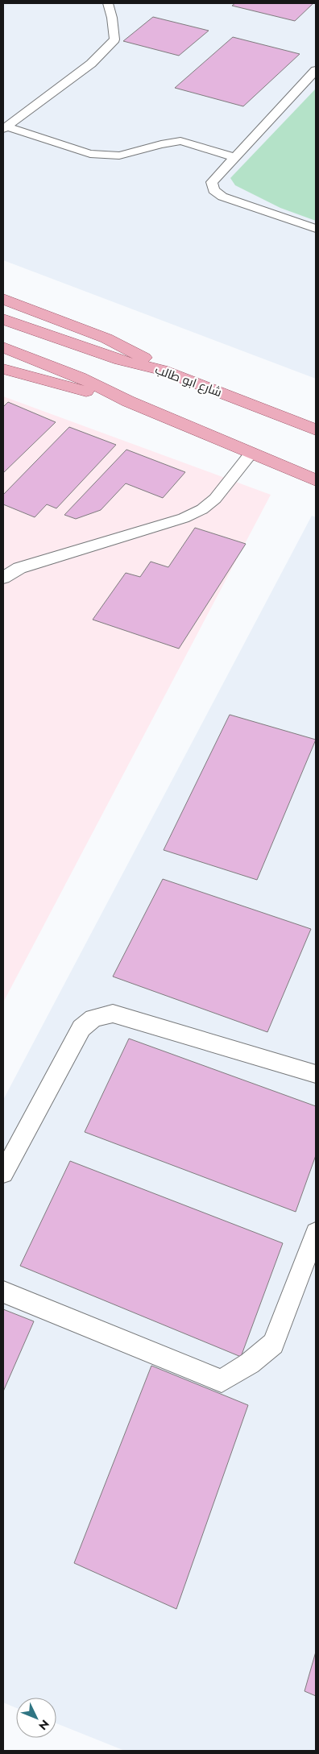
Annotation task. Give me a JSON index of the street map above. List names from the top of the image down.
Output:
{
  "streets": {
    "main road": ["شارع ابو طالب"]
  },
  "north": "bottom right"
}
